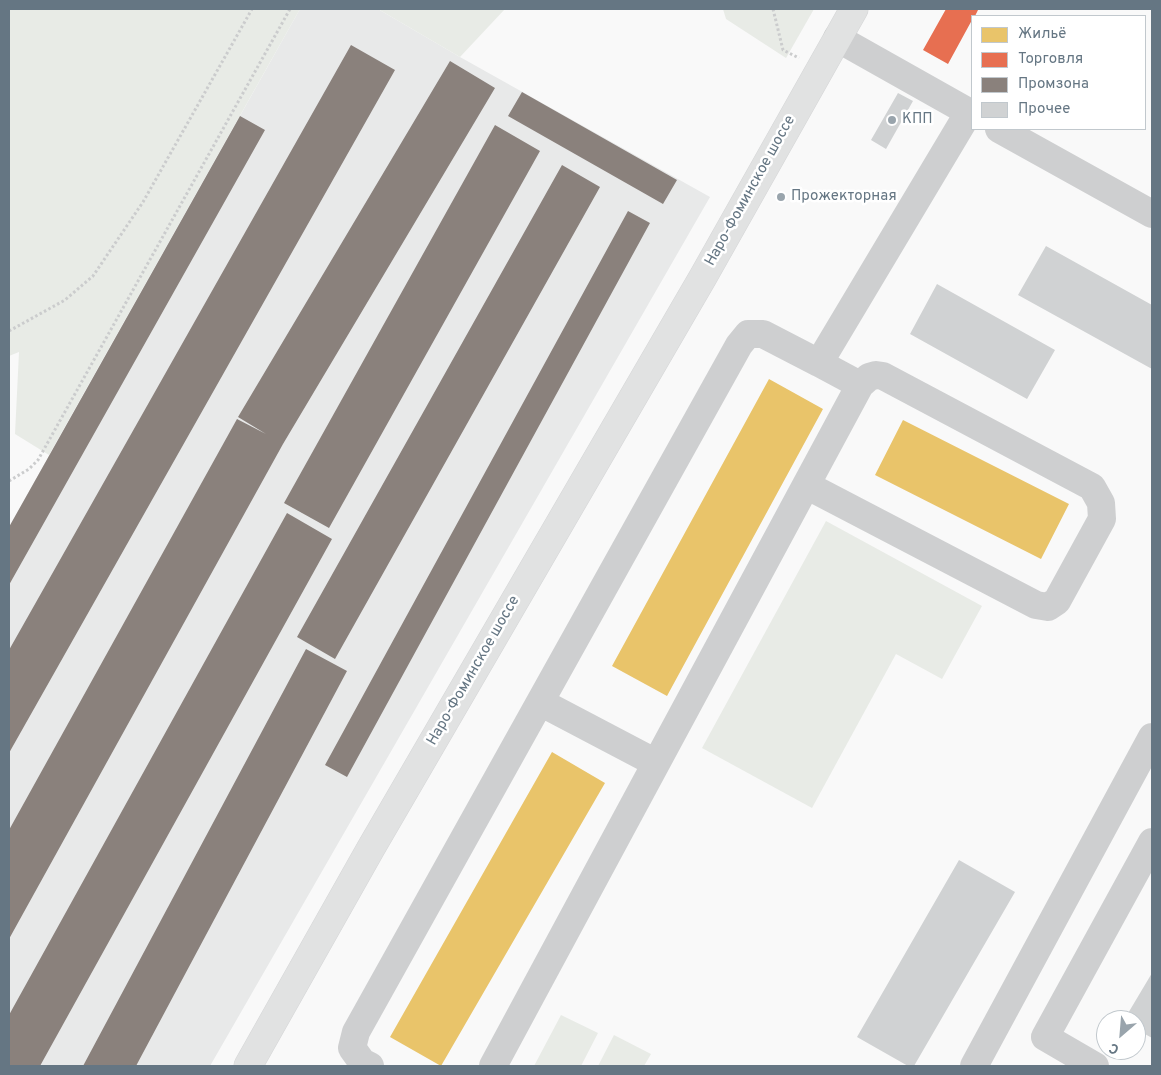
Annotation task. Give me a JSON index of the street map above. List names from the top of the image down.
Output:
{
  "streets": {
    "main road": ["Наро-Фоминское шоссе"]
  },
  "places": ["КПП", "Прожекторная"],
  "legend": [
    "Жильё",
    "Торговля",
    "Промзона",
    "Прочее"
  ],
  "north": "bottom left"
}
